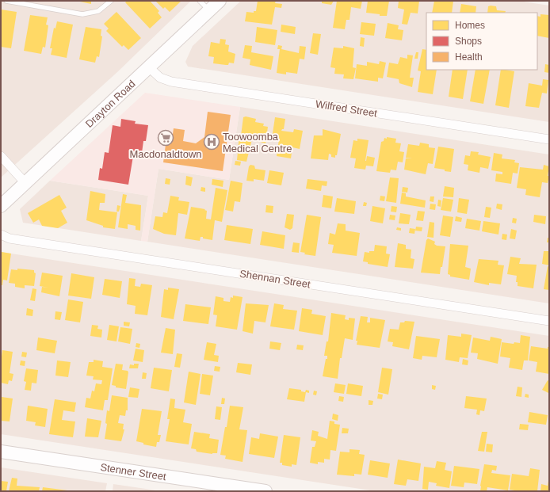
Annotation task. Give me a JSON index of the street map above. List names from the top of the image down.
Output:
{
  "streets": {
    "main road": ["Drayton Road", "Stenner Street"],
    "street": ["Wilfred Street", "Shennan Street"]
  },
  "crossings": [
    ["Drayton Road", "Wilfred Street"]
  ],
  "places": {
    "supermarket": ["Macdonaldtown"],
    "hospital": ["Toowoomba Medical Centre"]
  },
  "legend": ["Homes", "Shops", "Health"]
}
